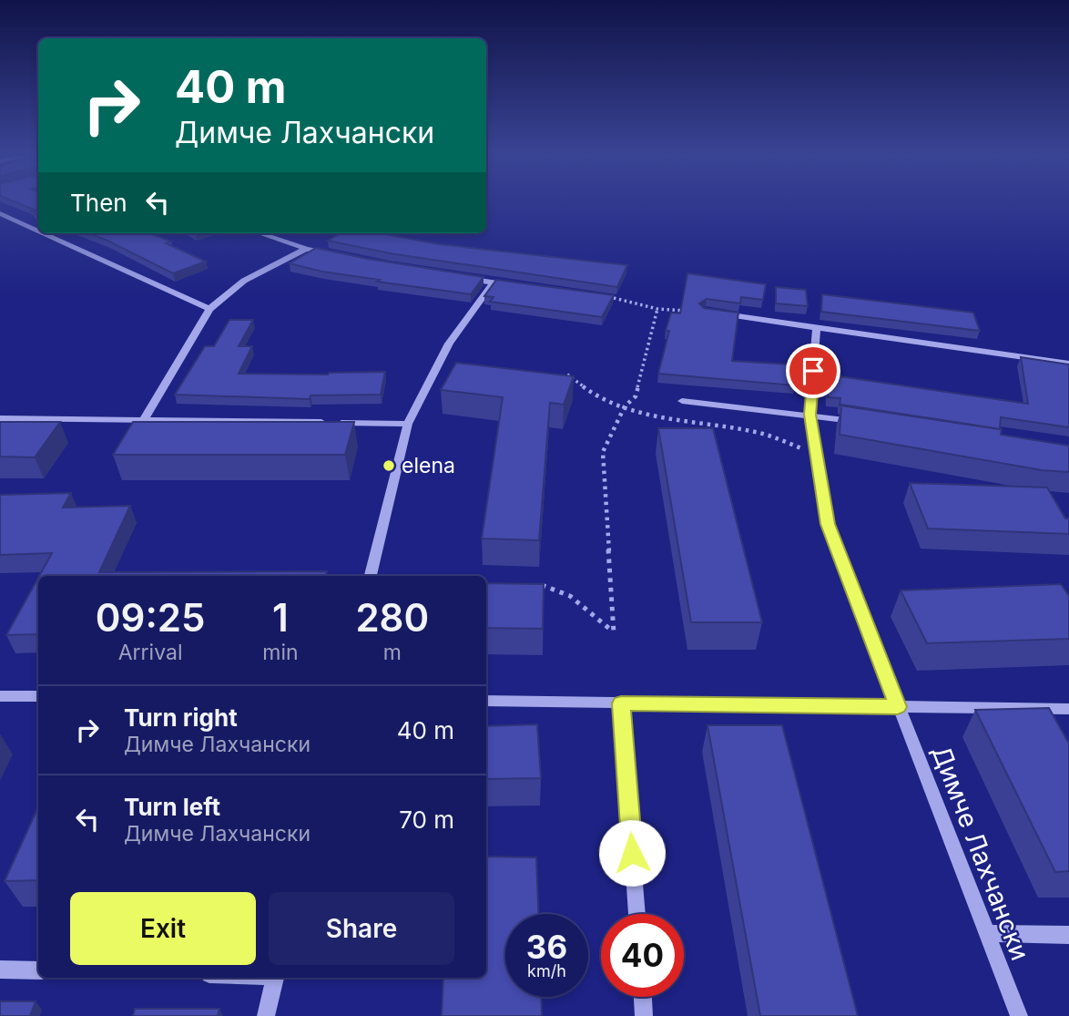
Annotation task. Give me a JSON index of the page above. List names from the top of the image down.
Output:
{
  "streets": {
    "street": ["Димче Лахчански"]
  },
  "places": ["elena"],
  "page": {
    "turn": ["40 m", "Димче Лахчански"],
    "then": "Then",
    "eta": [
      "09:25",
      "Arrival",
      "1",
      "min",
      "280",
      "m"
    ],
    "list": [
      {
        "name": "Turn right",
        "note": "Димче Лахчански",
        "value": "40 m"
      },
      {
        "name": "Turn left",
        "note": "Димче Лахчански",
        "value": "70 m"
      }
    ],
    "buttons": ["Exit", "Share"],
    "speed": "36 km/h",
    "limit": "40"
  }
}
